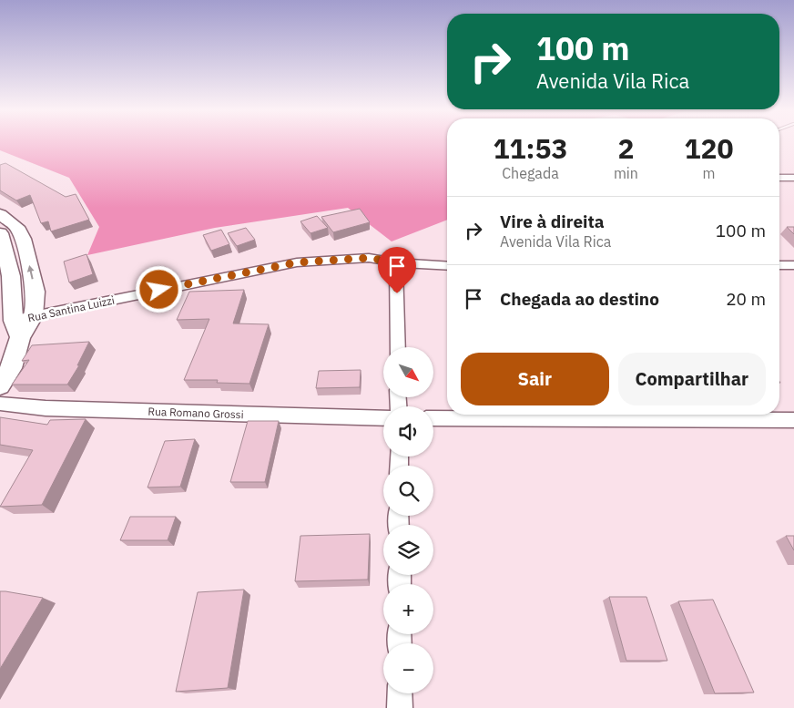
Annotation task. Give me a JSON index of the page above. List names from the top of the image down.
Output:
{
  "streets": {
    "street": ["Rua Santina Luizzi", "Rua Romano Grossi"]
  },
  "north": "bottom right",
  "page": {
    "turn": ["100 m", "Avenida Vila Rica"],
    "eta": [
      "11:53",
      "Chegada",
      "2",
      "min",
      "120",
      "m"
    ],
    "list": [
      {
        "name": "Vire à direita",
        "note": "Avenida Vila Rica",
        "value": "100 m"
      },
      {
        "name": "Chegada ao destino",
        "value": "20 m"
      }
    ],
    "buttons": ["Sair", "Compartilhar"],
    "map_buttons": ["+", "−"]
  }
}
